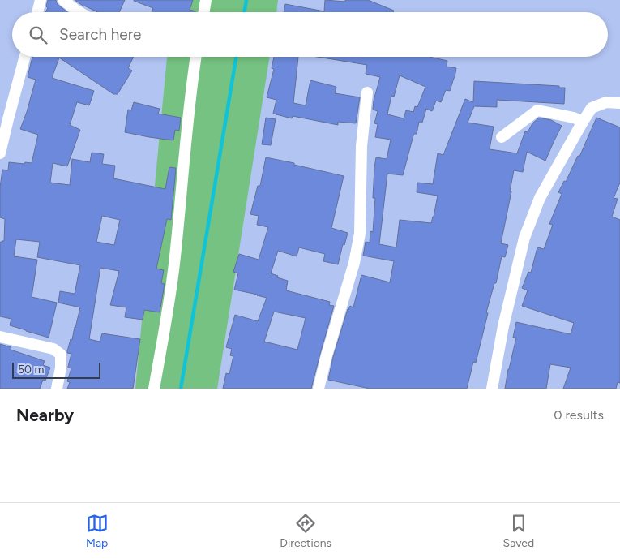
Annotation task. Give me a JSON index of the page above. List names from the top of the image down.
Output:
{
  "scale_bar": "50 m",
  "page": {
    "search": "Search here",
    "scale": "50 m",
    "heading": ["Nearby", "0 results"],
    "nav": ["Map", "Directions", "Saved"]
  }
}
